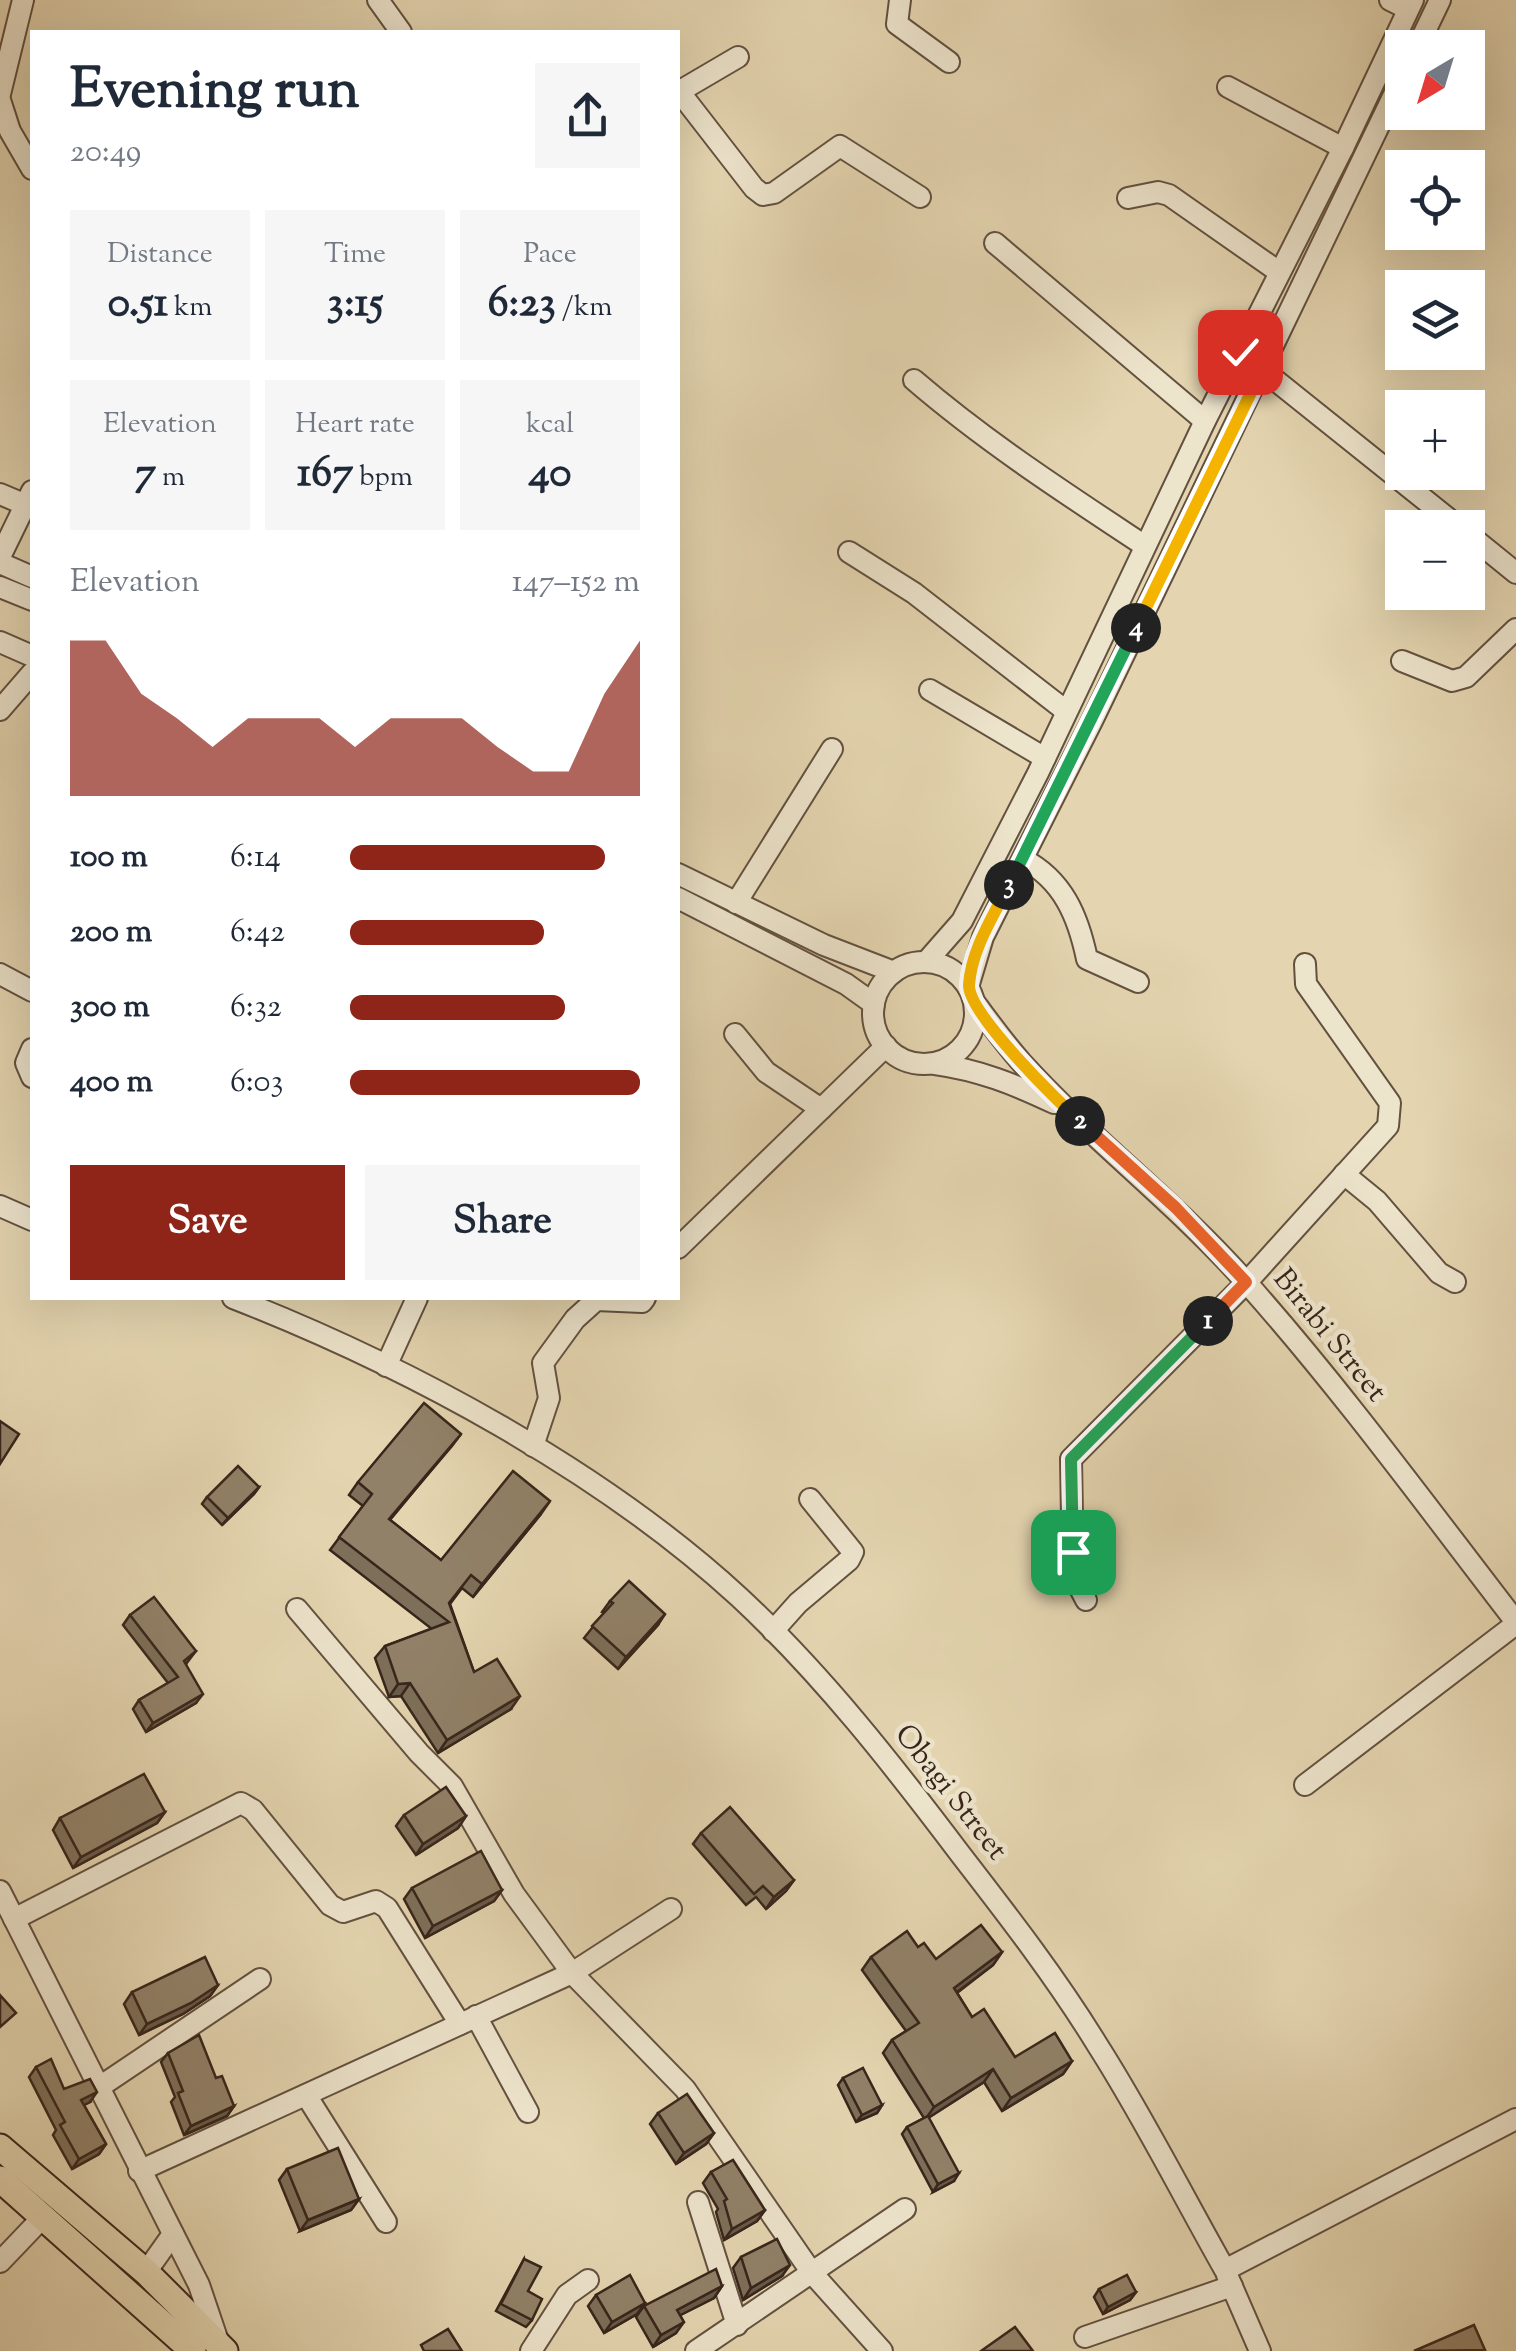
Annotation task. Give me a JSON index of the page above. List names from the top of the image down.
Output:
{
  "streets": {
    "street": ["Birabi Street", "Obagi Street"]
  },
  "north": "bottom left",
  "page": {
    "map_buttons": ["+", "−"],
    "heading": ["Evening run", "20:49"],
    "stats": [
      ["Distance", "0.51 km"],
      ["Time", "3:15"],
      ["Pace", "6:23 /km"],
      ["Elevation", "7 m"],
      ["Heart rate", "167 bpm"],
      ["kcal", "40"]
    ],
    "chart": ["Elevation", "147–152 m"],
    "pins": [
      "4",
      "3",
      "2",
      "1"
    ],
    "list": [
      {
        "name": "100 m",
        "note": "6:14"
      },
      {
        "name": "200 m",
        "note": "6:42"
      },
      {
        "name": "300 m",
        "note": "6:32"
      },
      {
        "name": "400 m",
        "note": "6:03"
      }
    ],
    "buttons": ["Save", "Share"]
  }
}
